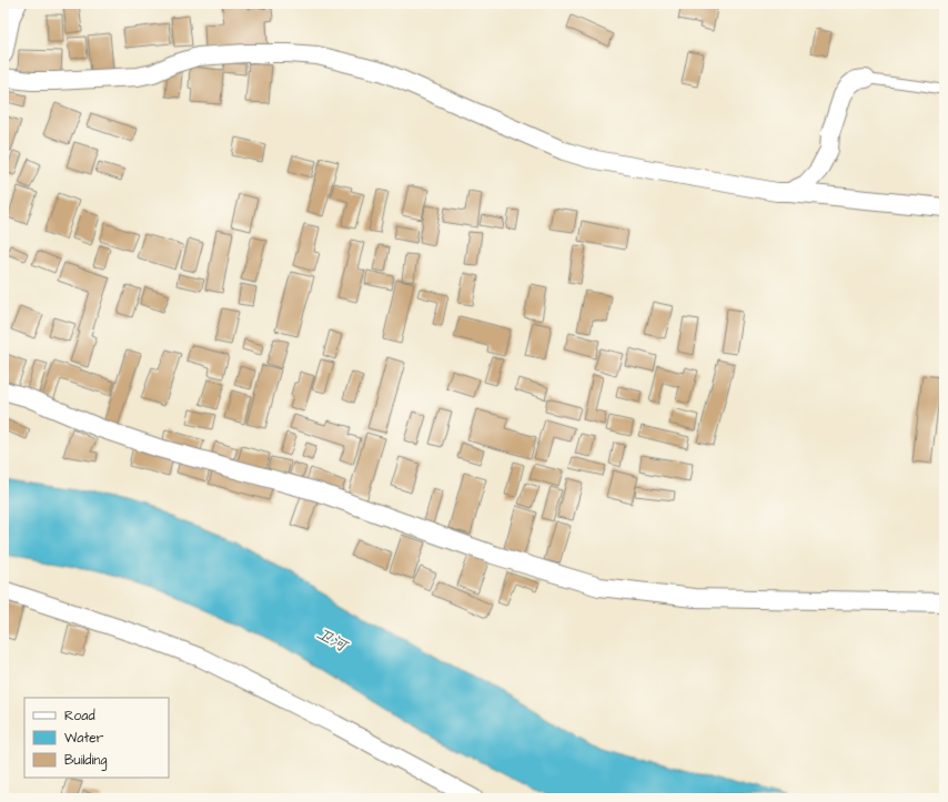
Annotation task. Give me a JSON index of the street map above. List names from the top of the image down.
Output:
{
  "water": ["卫河"],
  "legend": ["Road", "Water", "Building"]
}
